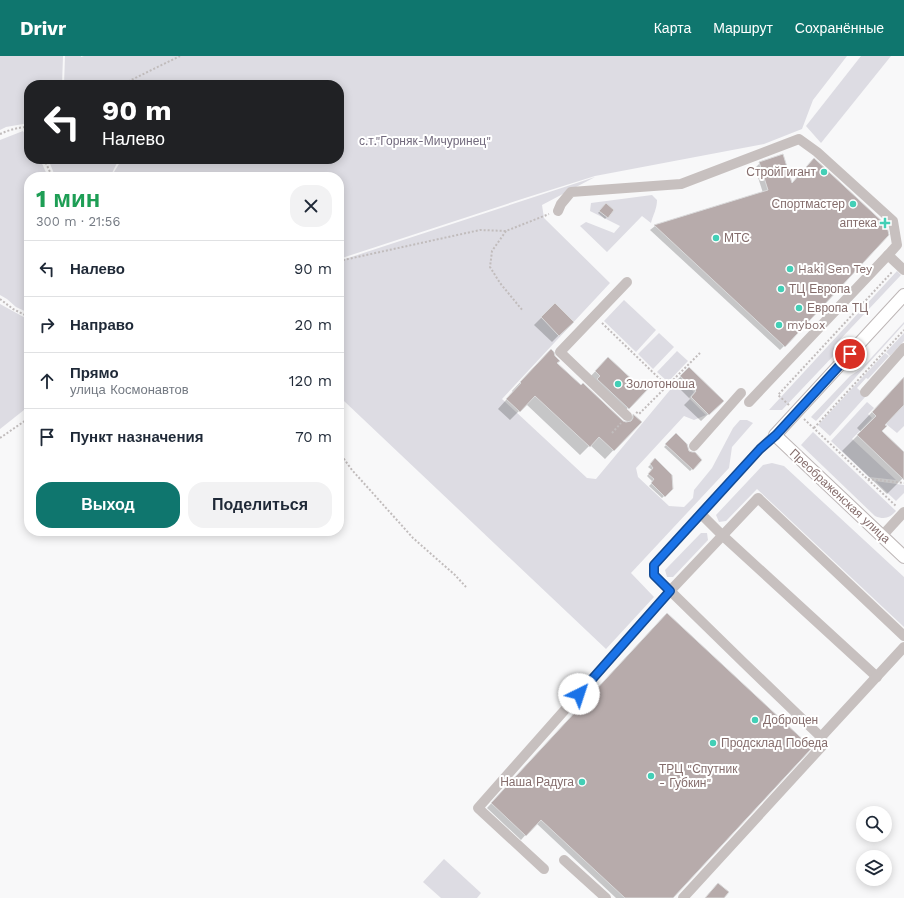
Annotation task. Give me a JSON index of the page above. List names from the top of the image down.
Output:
{
  "streets": {
    "main road": ["Преображенская улица"]
  },
  "parks": ["с.т.\"Горняк-Мичуринец\""],
  "places": {
    "other": [
      "СтройГигант",
      "Спортмастер",
      "МТС",
      "Haki Sen Tey",
      "ТЦ Европа",
      "Европа ТЦ",
      "mybox",
      "Золотоноша",
      "Доброцен",
      "Продсклад Победа",
      "ТРЦ \"Спутник - Губкин\"",
      "Наша Радуга"
    ],
    "health": ["аптека"]
  },
  "page": {
    "header": "Drivr",
    "nav": ["Карта", "Маршрут", "Сохранённые"],
    "turn": ["90 m", "Налево"],
    "heading": ["1 мин", "300 m · 21:56"],
    "list": [
      {
        "name": "Налево",
        "value": "90 m"
      },
      {
        "name": "Направо",
        "value": "20 m"
      },
      {
        "name": "Прямо",
        "note": "улица Космонавтов",
        "value": "120 m"
      },
      {
        "name": "Пункт назначения",
        "value": "70 m"
      }
    ],
    "buttons": ["Выход", "Поделиться"]
  }
}
